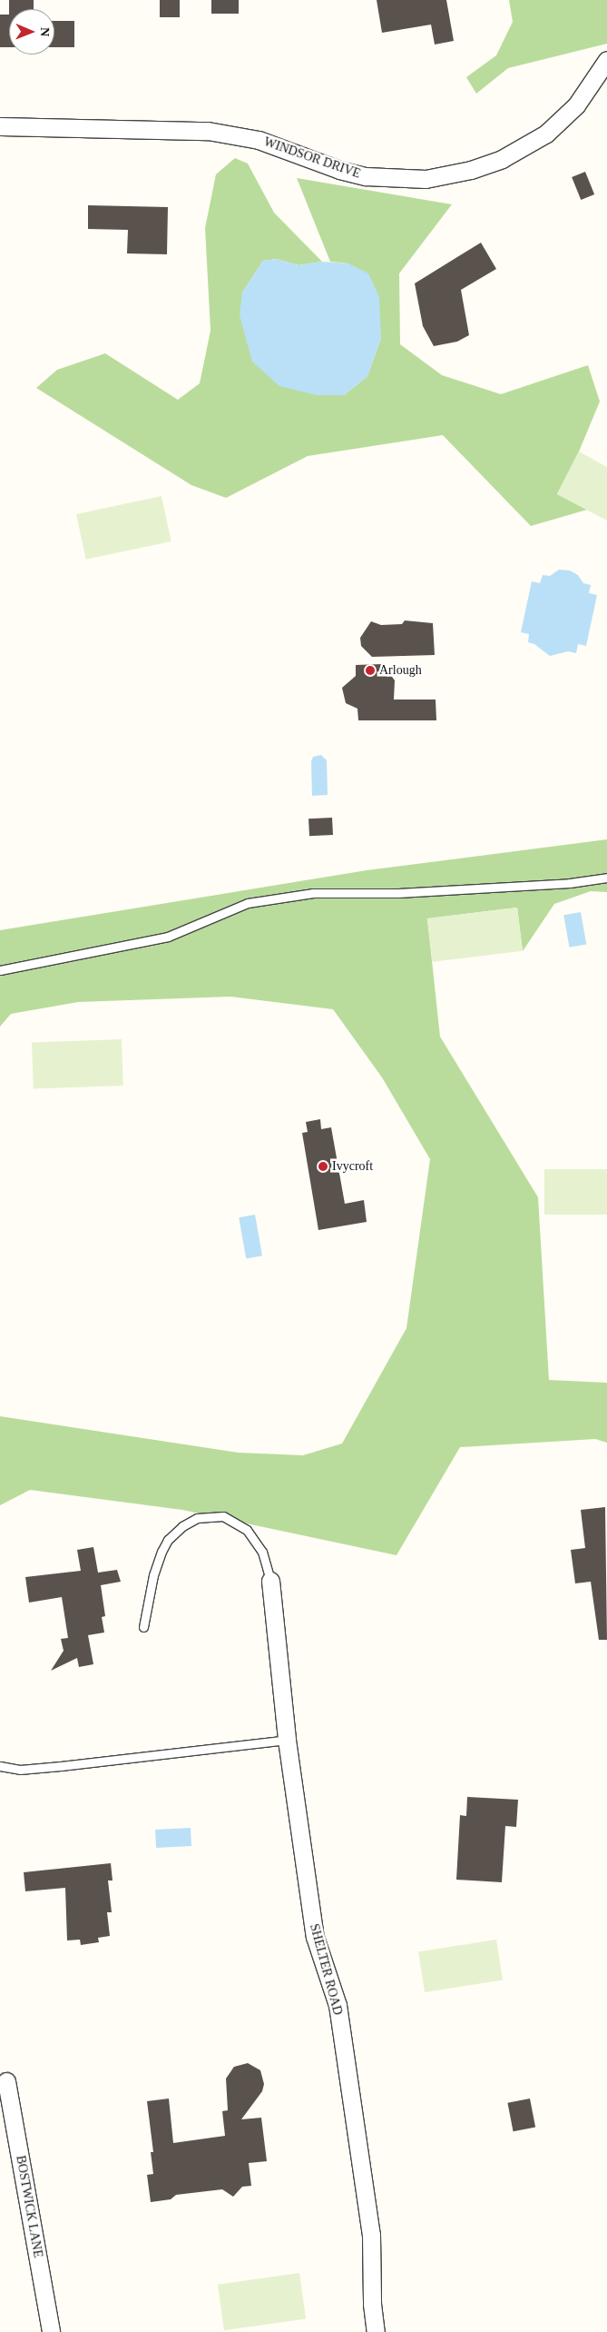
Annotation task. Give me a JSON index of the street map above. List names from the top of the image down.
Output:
{
  "streets": {
    "street": ["WINDSOR DRIVE", "SHELTER ROAD", "BOSTWICK LANE"]
  },
  "places": ["Arlough", "Ivycroft"],
  "north": "right"
}
